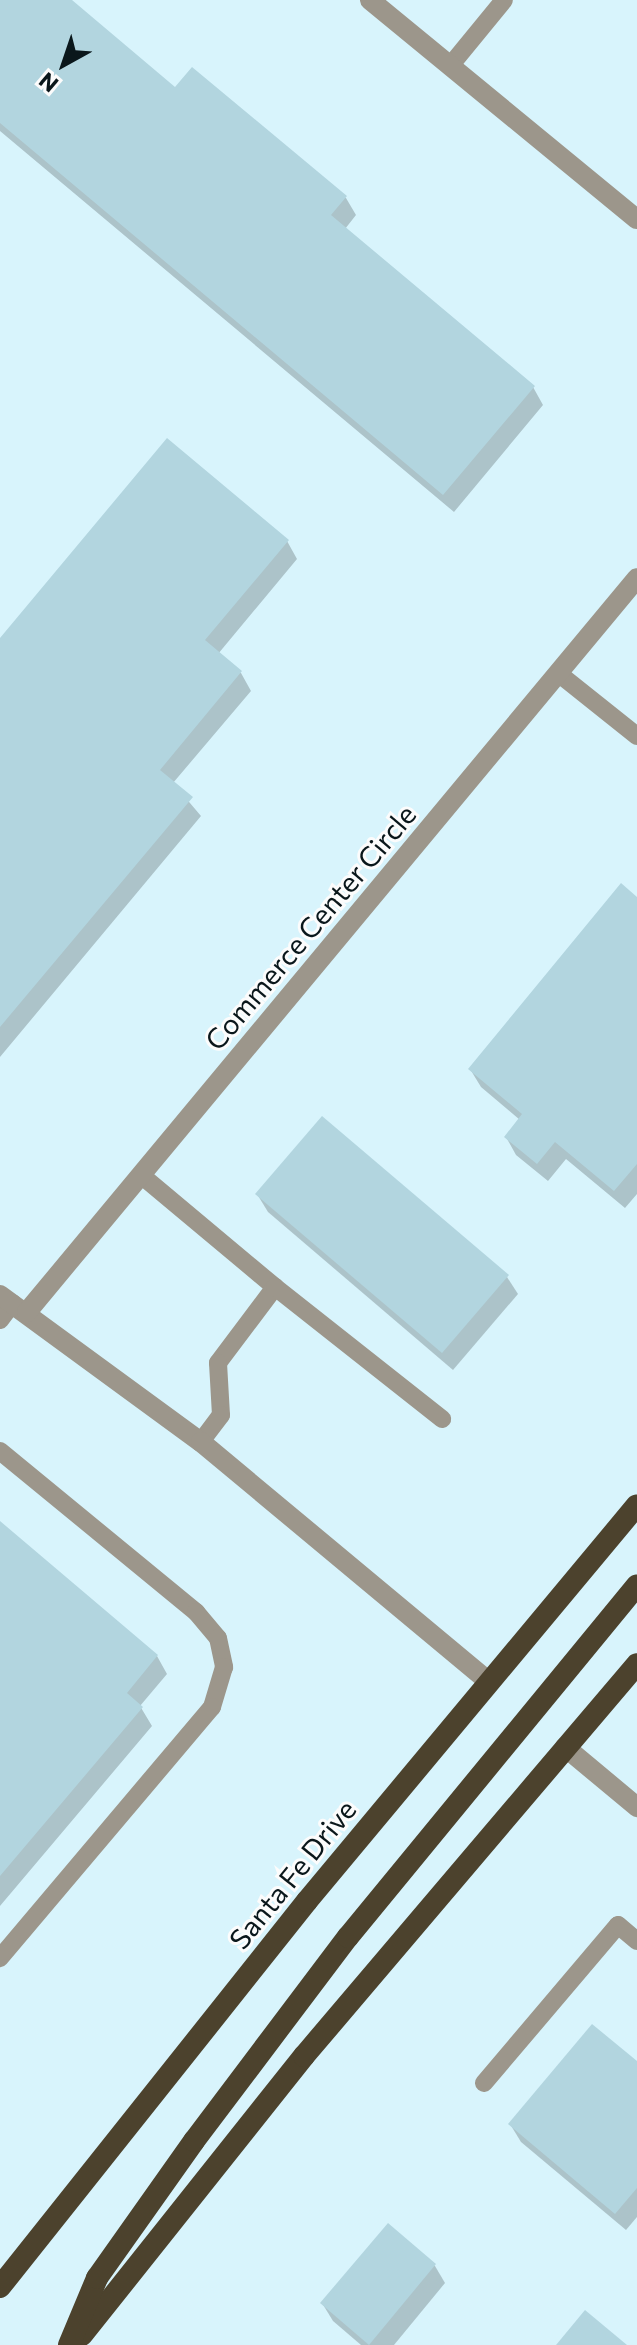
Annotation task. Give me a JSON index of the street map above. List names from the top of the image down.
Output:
{
  "streets": {
    "highway": ["Santa Fe Drive"],
    "street": ["Commerce Center Circle"]
  },
  "north": "bottom left"
}
